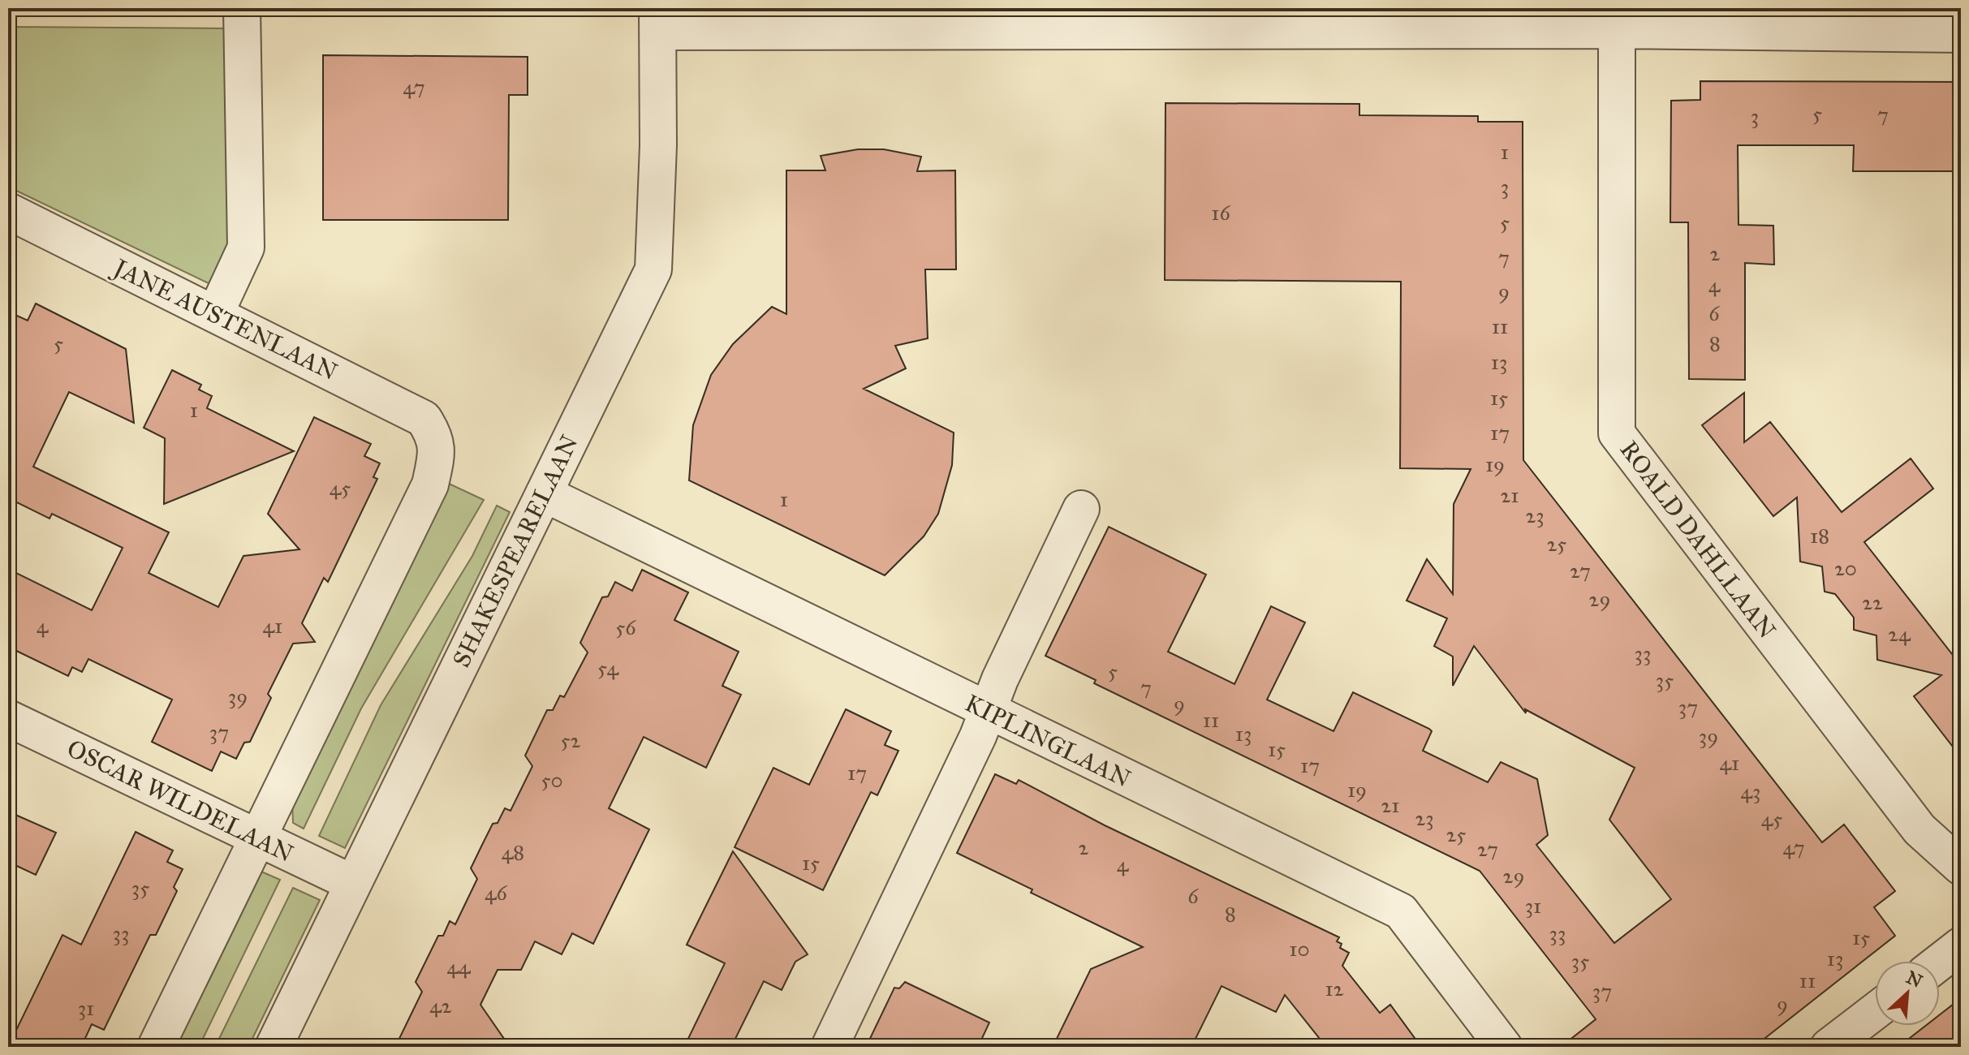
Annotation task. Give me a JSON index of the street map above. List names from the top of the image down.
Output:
{
  "streets": {
    "street": [
      "JANE AUSTENLAAN",
      "ROALD DAHLLAAN",
      "SHAKESPEARELAAN",
      "KIPLINGLAAN",
      "OSCAR WILDELAAN"
    ]
  },
  "crossings": [
    ["JANE AUSTENLAAN", "OSCAR WILDELAAN"],
    ["SHAKESPEARELAAN", "KIPLINGLAAN"],
    ["SHAKESPEARELAAN", "OSCAR WILDELAAN"]
  ],
  "house_numbers": [
    "47",
    "5",
    "7",
    "3",
    "1",
    "3",
    "16",
    "5",
    "2",
    "7",
    "4",
    "9",
    "6",
    "11",
    "5",
    "8",
    "13",
    "15",
    "1",
    "17",
    "19",
    "45",
    "21",
    "1",
    "23",
    "18",
    "25",
    "20",
    "27",
    "29",
    "22",
    "4",
    "41",
    "56",
    "24",
    "33",
    "54",
    "5",
    "35",
    "7",
    "39",
    "9",
    "37",
    "11",
    "37",
    "13",
    "39",
    "52",
    "15",
    "41",
    "17",
    "17",
    "50",
    "19",
    "43",
    "21",
    "23",
    "45",
    "25",
    "2",
    "47",
    "27",
    "48",
    "15",
    "4",
    "29",
    "35",
    "46",
    "6",
    "31",
    "8",
    "33",
    "33",
    "15",
    "10",
    "13",
    "35",
    "44",
    "11",
    "12",
    "37",
    "9",
    "42",
    "31"
  ],
  "north": "top right"
}
